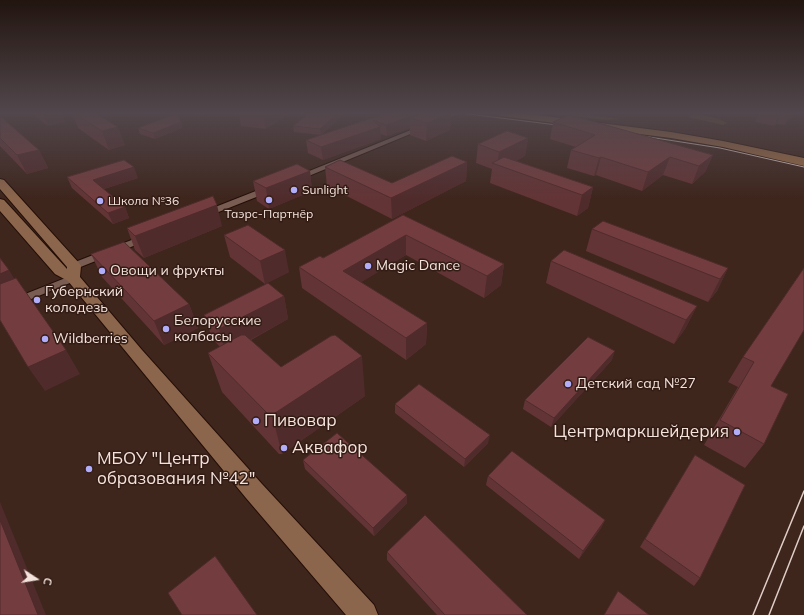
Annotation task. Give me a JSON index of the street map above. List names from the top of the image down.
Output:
{
  "places": [
    "Sunlight",
    "Таэрс-Партнёр",
    "Школа №36",
    "Magic Dance",
    "Овощи и фрукты",
    "Губернский колодезь",
    "Белорусские колбасы",
    "Wildberries",
    "Детский сад №27",
    "Пивовар",
    "Центрмаркшейдерия",
    "Аквафор",
    "МБОУ \"Центр образования №42\""
  ],
  "north": "right"
}
